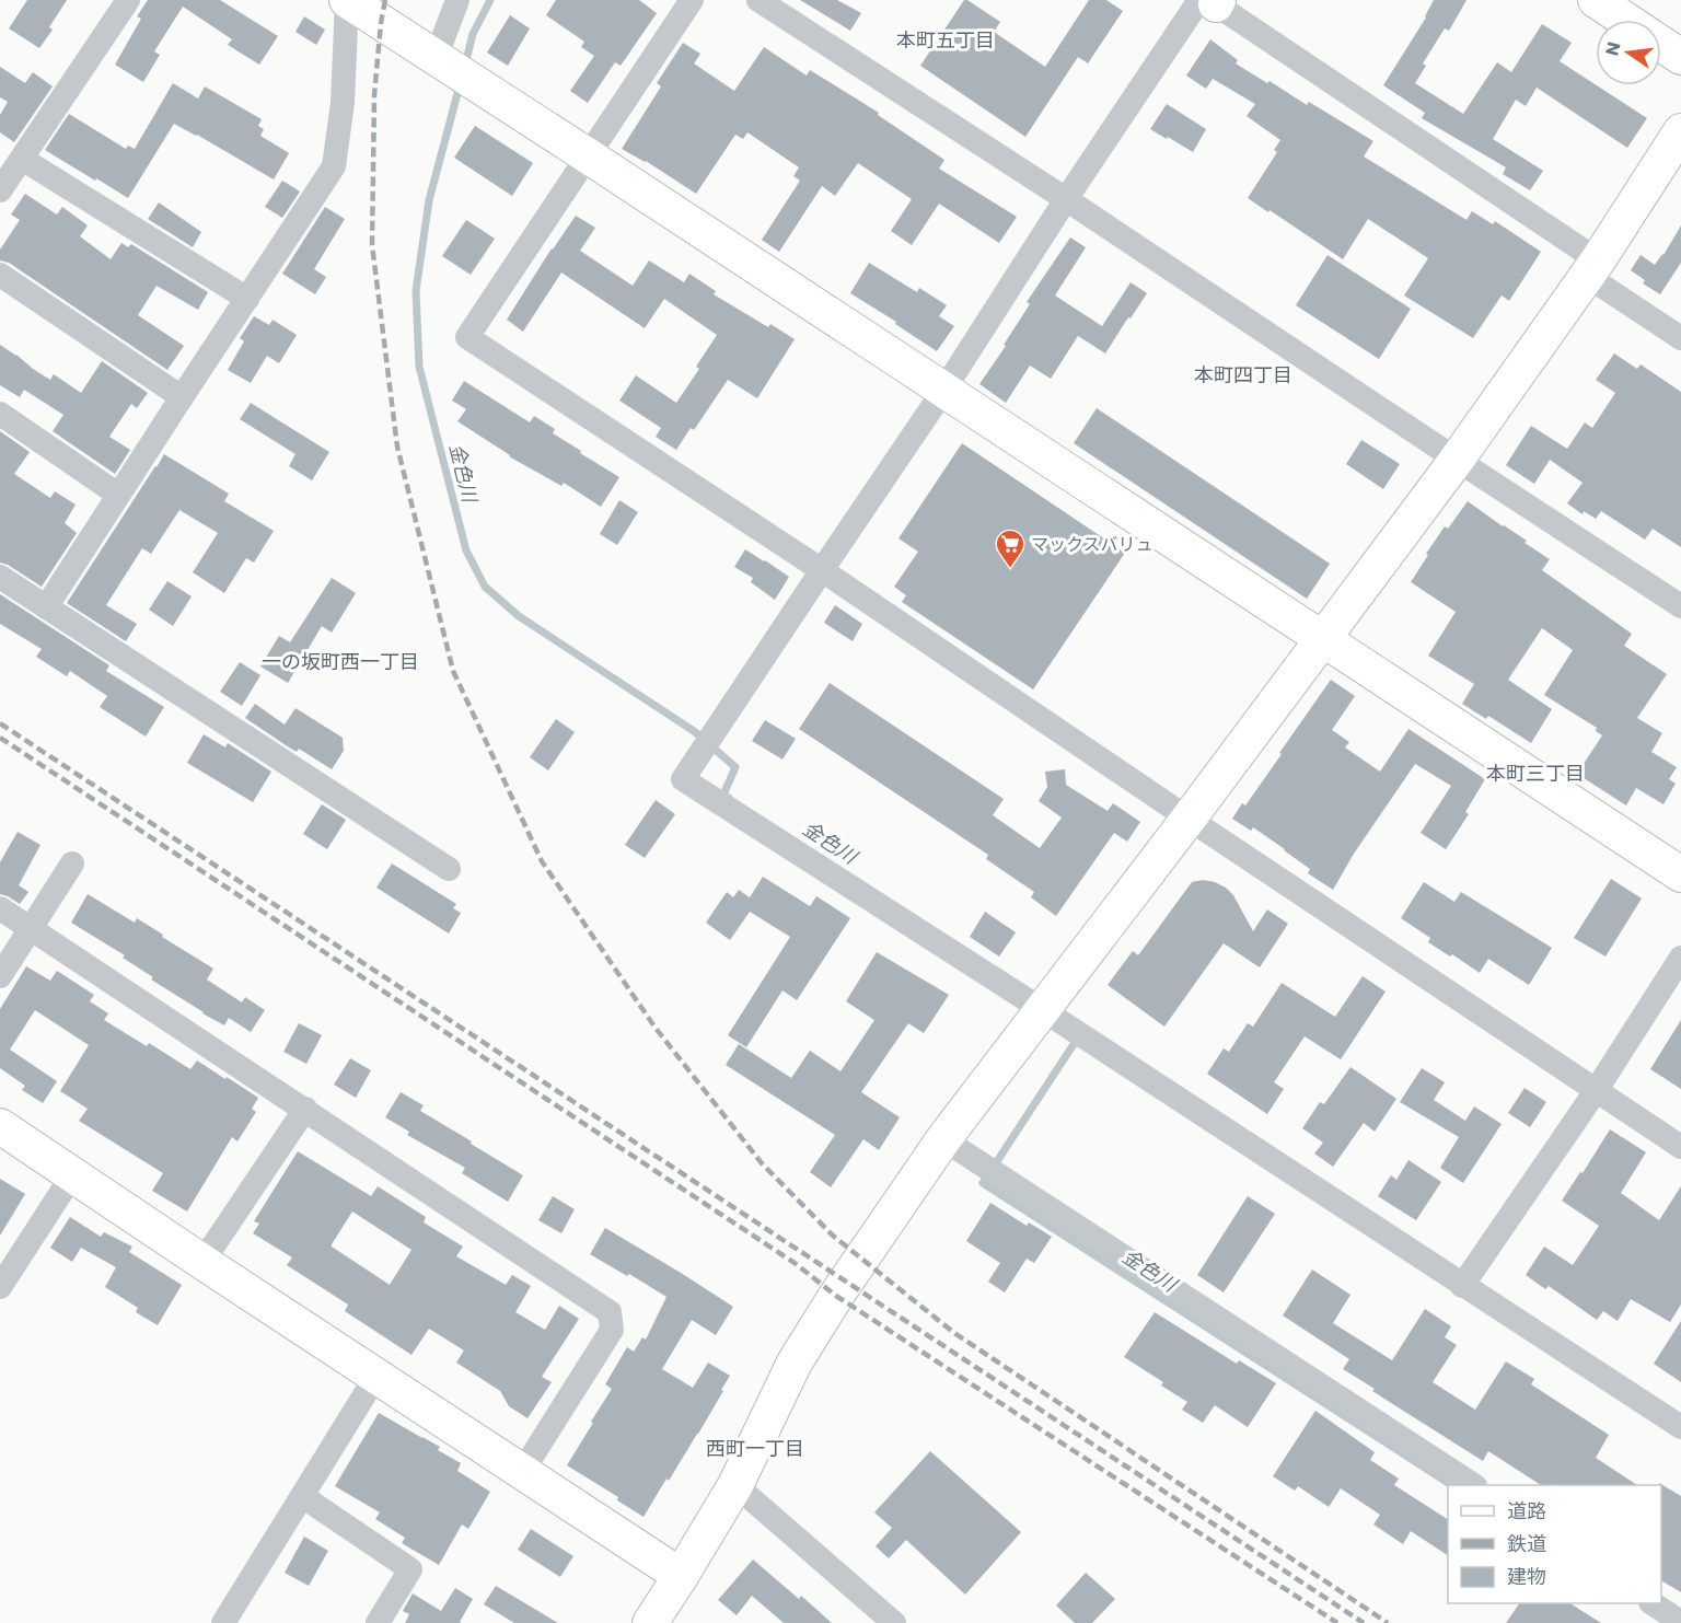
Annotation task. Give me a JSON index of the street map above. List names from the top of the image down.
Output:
{
  "districts": [
    "本町五丁目",
    "本町四丁目",
    "一の坂町西一丁目",
    "本町三丁目",
    "西町一丁目"
  ],
  "water": ["金色川"],
  "places": {
    "supermarket": ["マックスバリュ"]
  },
  "legend": ["道路", "鉄道", "建物"],
  "north": "left"
}
